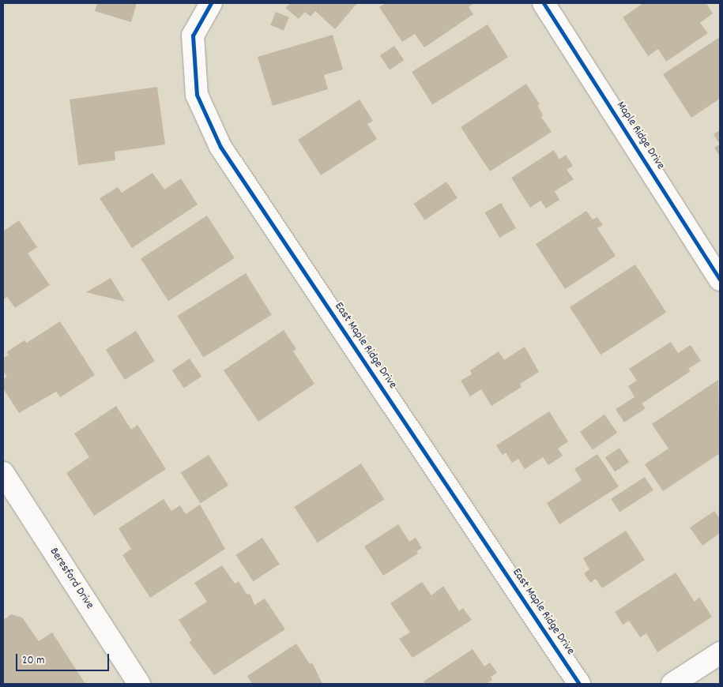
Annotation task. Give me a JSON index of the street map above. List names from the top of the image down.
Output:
{
  "streets": {
    "street": ["Maple Ridge Drive", "East Maple Ridge Drive", "Beresford Drive"]
  },
  "scale_bar": "20 m"
}
